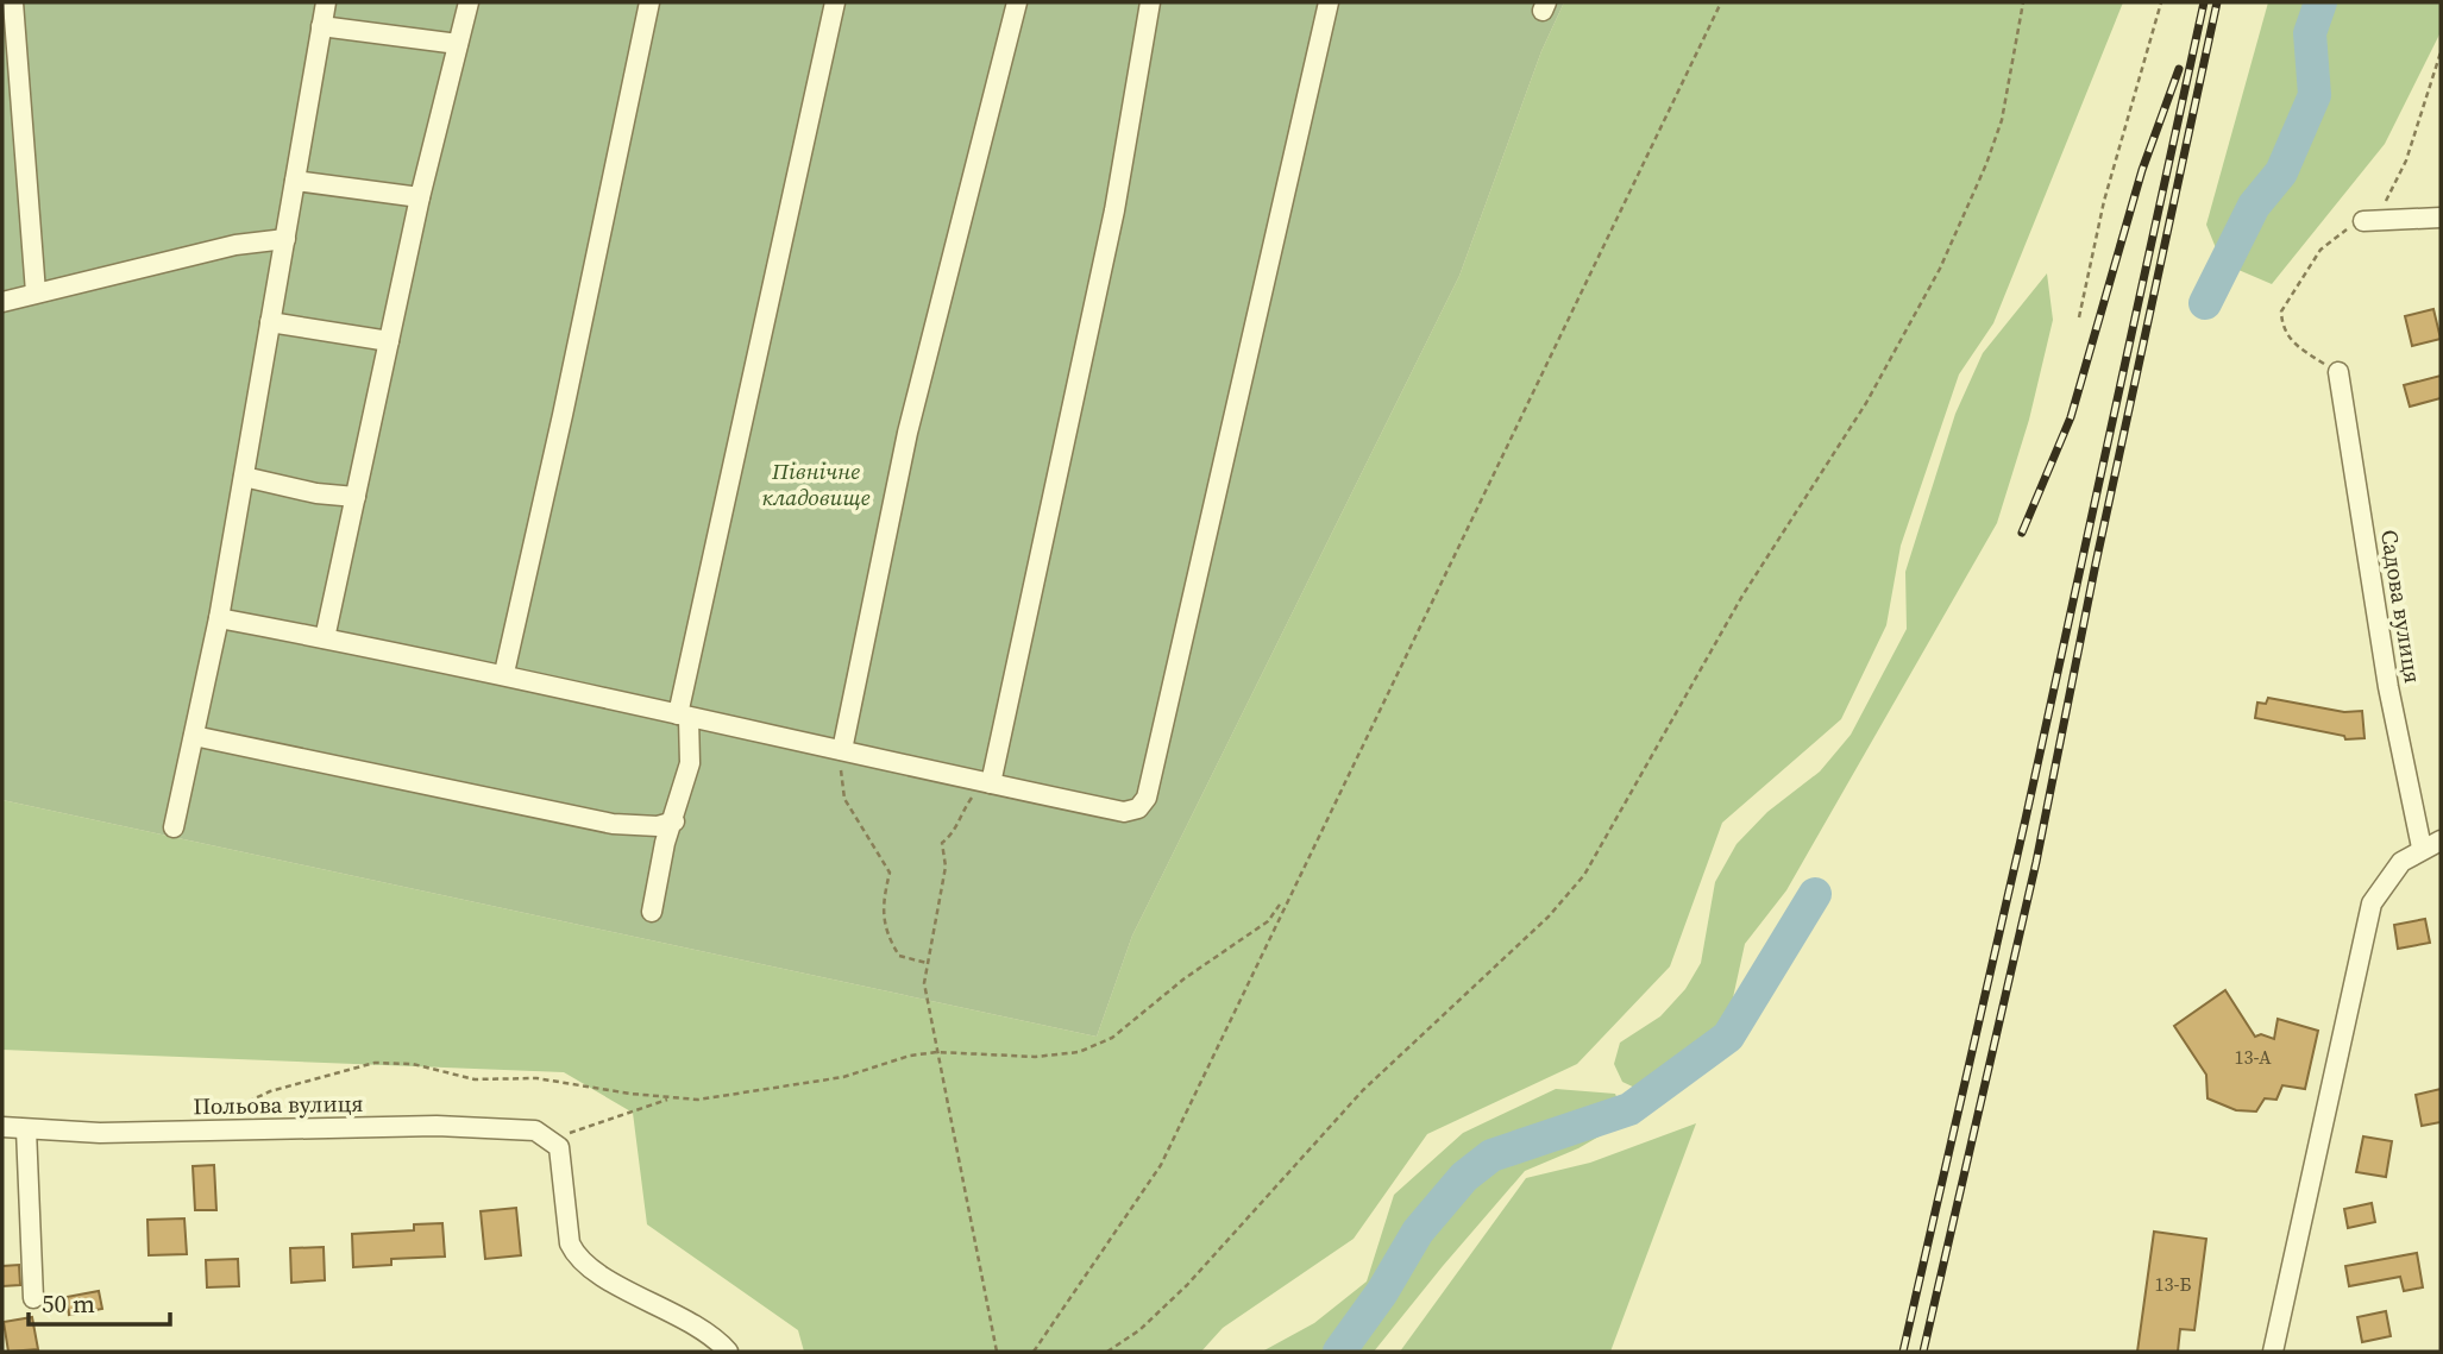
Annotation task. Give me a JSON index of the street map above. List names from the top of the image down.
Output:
{
  "streets": {
    "street": ["Садова вулиця", "Польова вулиця"]
  },
  "parks": ["Північне кладовище"],
  "house_numbers": ["13-А", "13-Б"],
  "scale_bar": "50 m"
}
